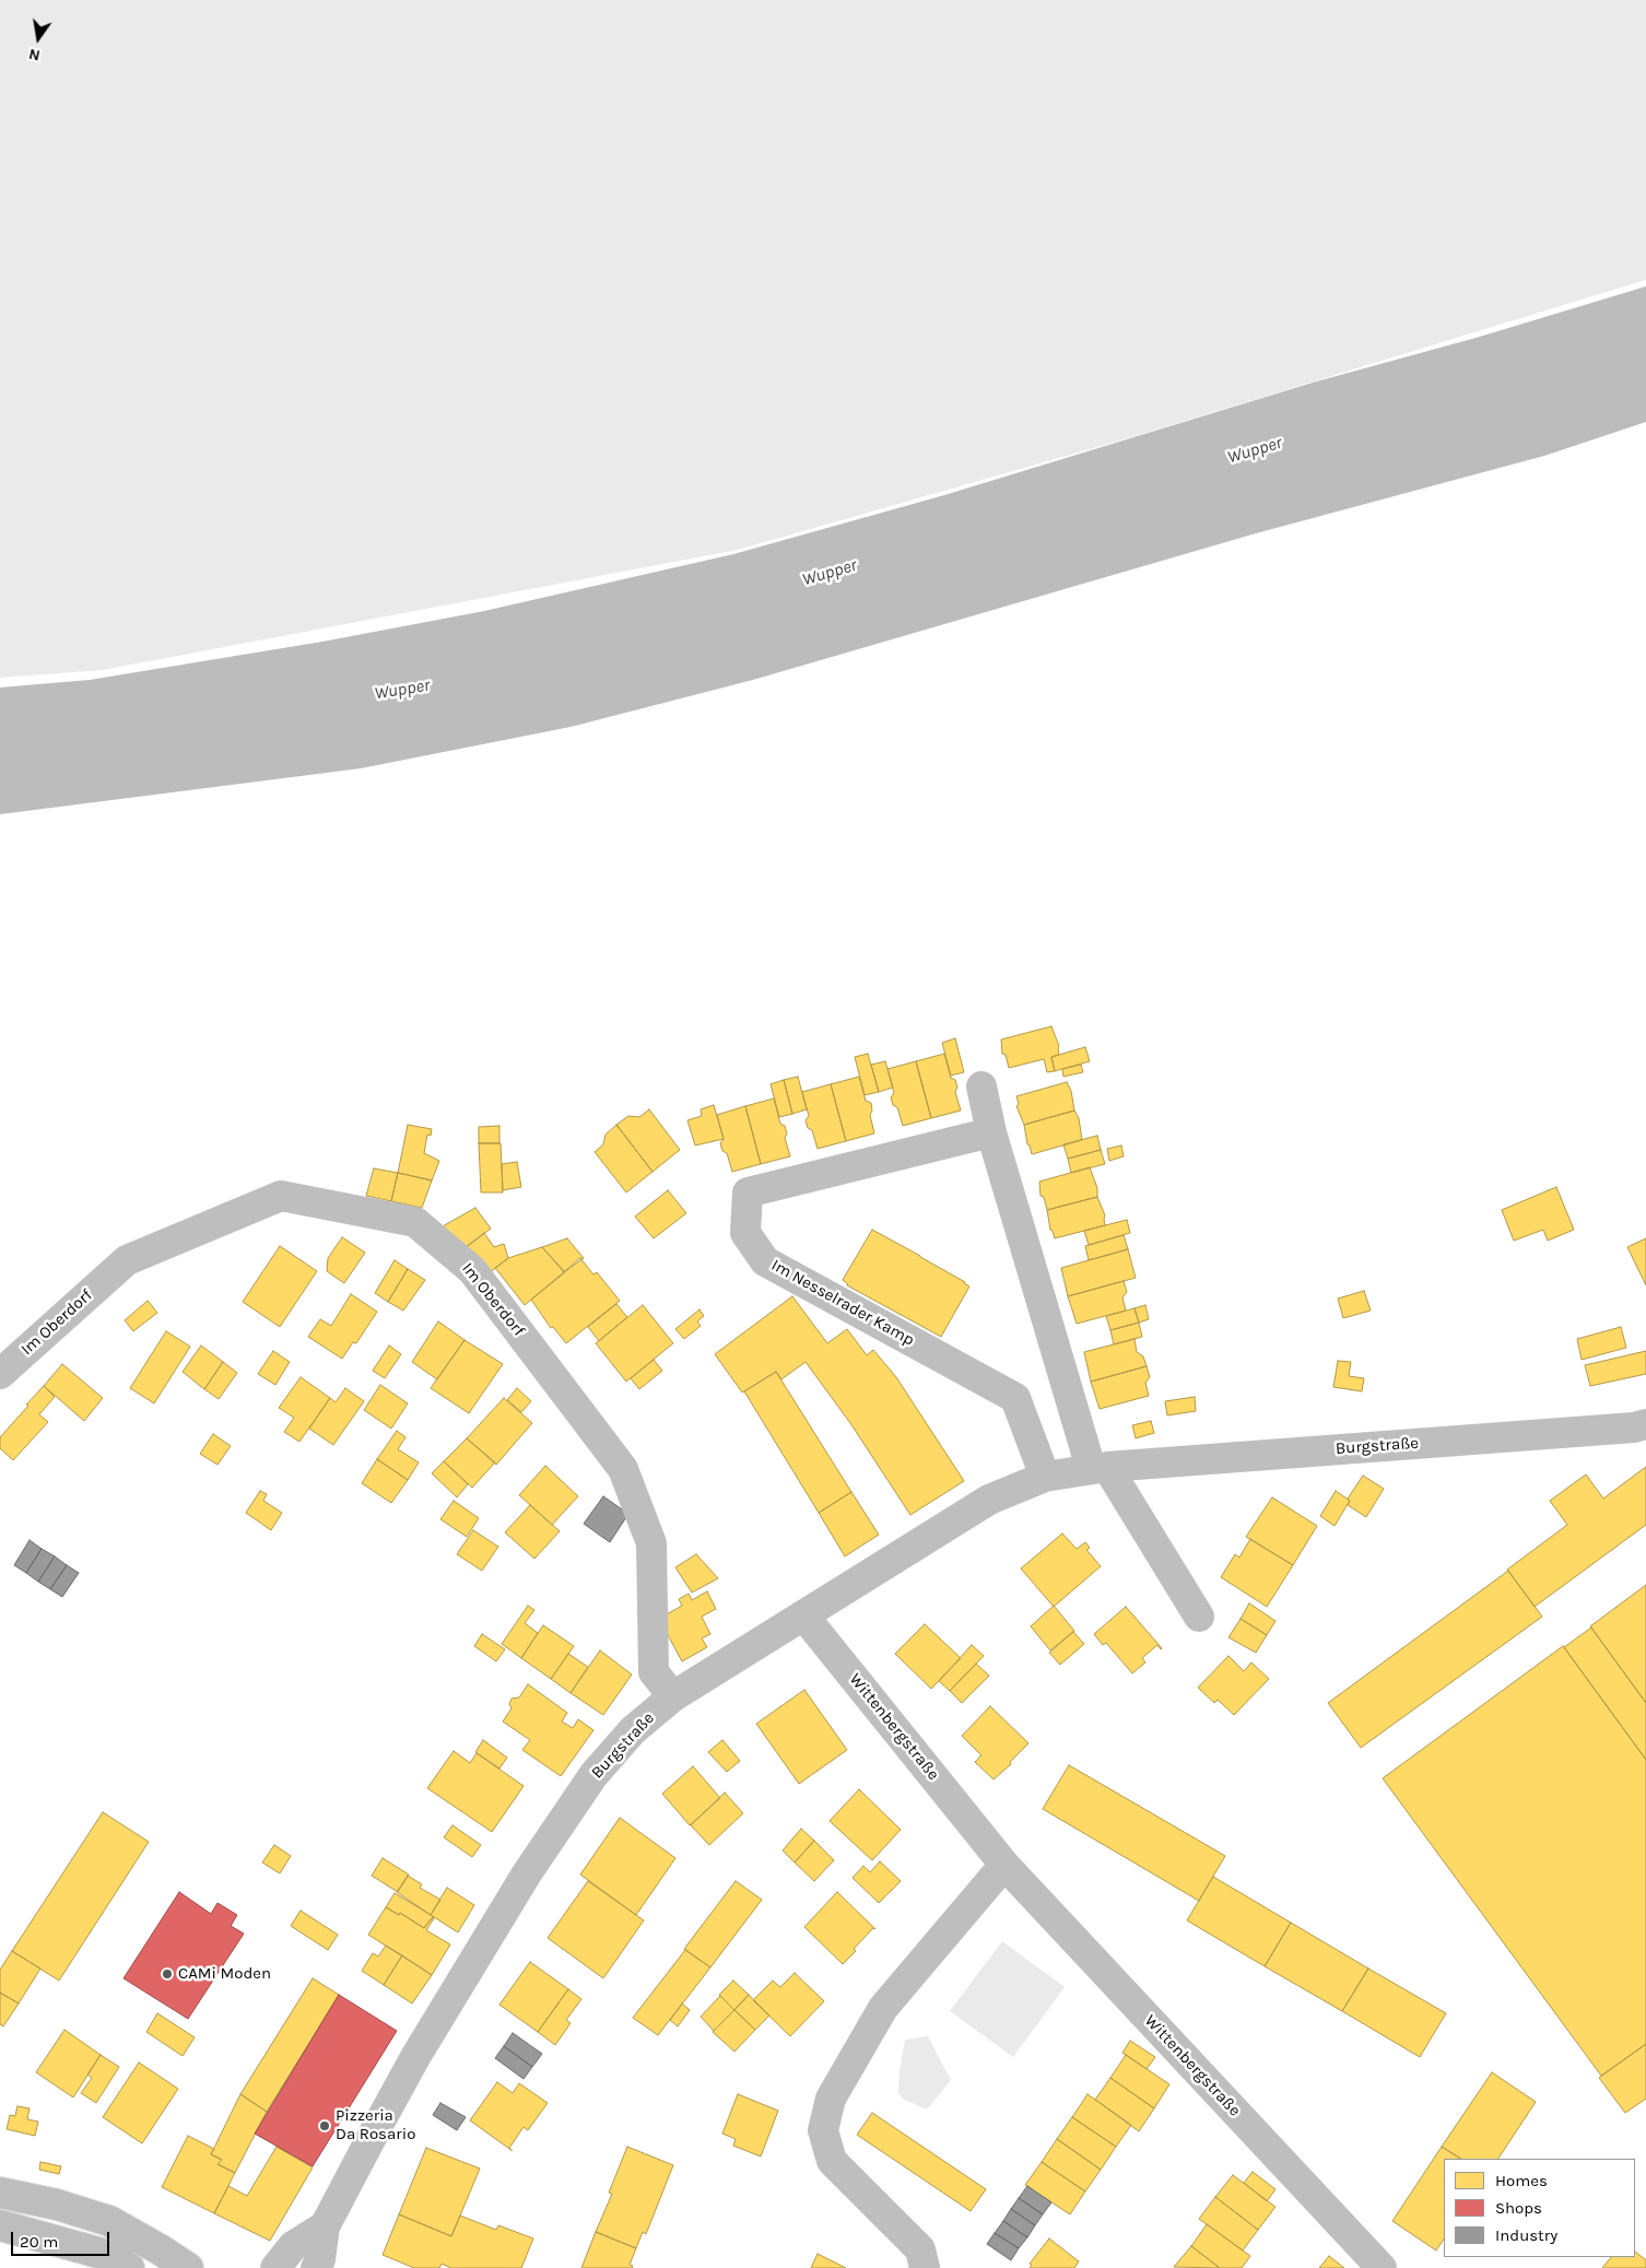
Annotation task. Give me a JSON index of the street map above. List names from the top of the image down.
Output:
{
  "streets": {
    "street": [
      "Im Oberdorf",
      "Im Nesselrader Kamp",
      "Burgstraße",
      "Wittenbergstraße"
    ]
  },
  "crossings": [
    ["Im Oberdorf", "Burgstraße"],
    ["Im Nesselrader Kamp", "Burgstraße"],
    ["Burgstraße", "Wittenbergstraße"]
  ],
  "water": ["Wupper"],
  "places": ["CAMi Moden", "Pizzeria Da Rosario"],
  "legend": ["Homes", "Shops", "Industry"],
  "scale_bar": "20 m",
  "north": "bottom"
}
